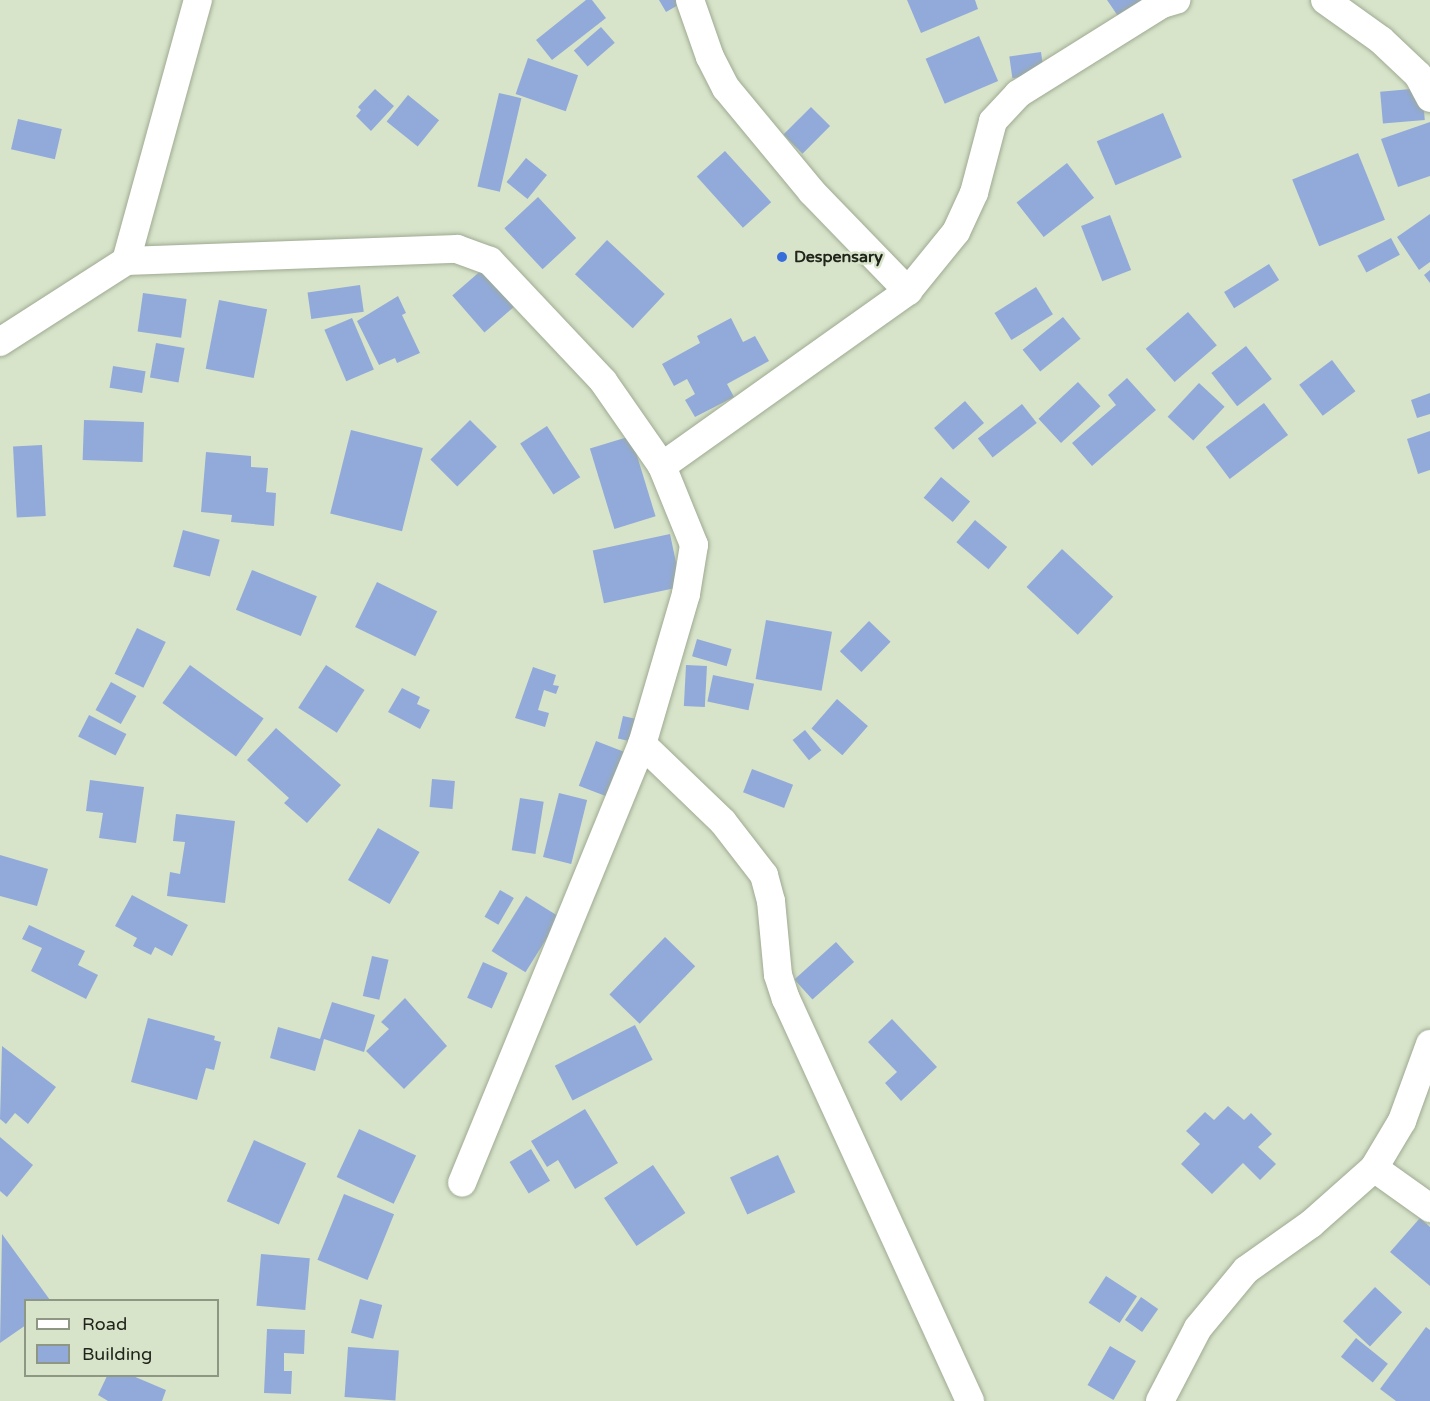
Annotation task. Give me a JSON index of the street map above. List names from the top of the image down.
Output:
{
  "places": ["Despensary"],
  "legend": ["Road", "Building"]
}
